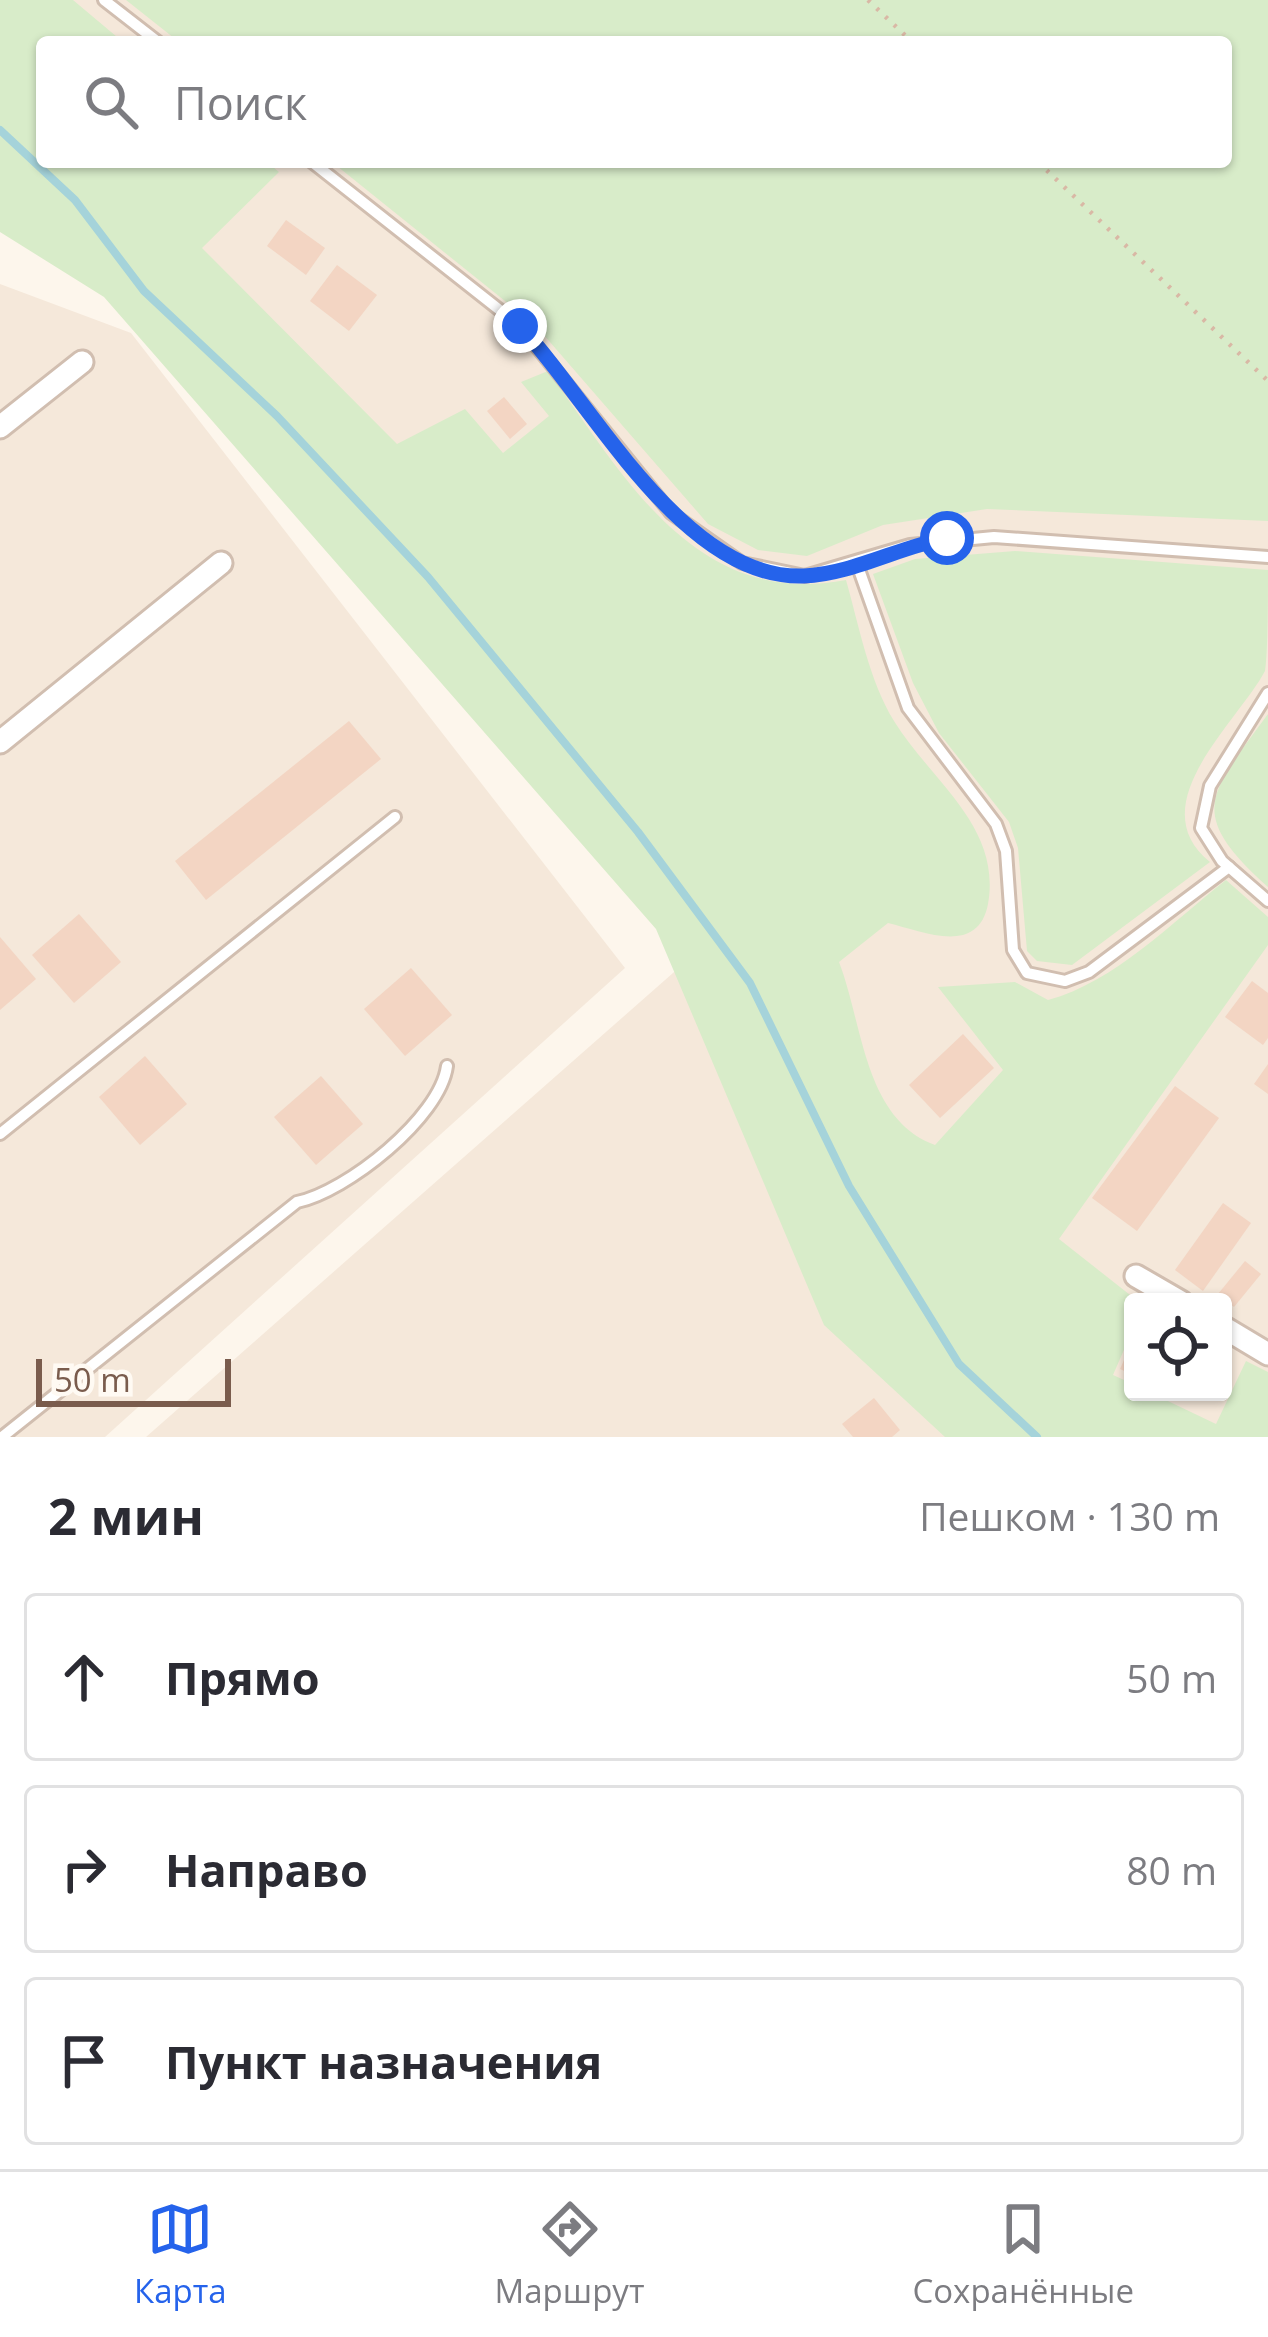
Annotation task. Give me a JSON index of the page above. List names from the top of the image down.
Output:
{
  "scale_bar": "50 m",
  "page": {
    "search": "Поиск",
    "scale": "50 m",
    "heading": ["2 мин", "Пешком · 130 m"],
    "list": [
      ["Прямо", "50 m"],
      ["Направо", "80 m"],
      "Пункт назначения"
    ],
    "nav": ["Карта", "Маршрут", "Сохранённые"]
  }
}
